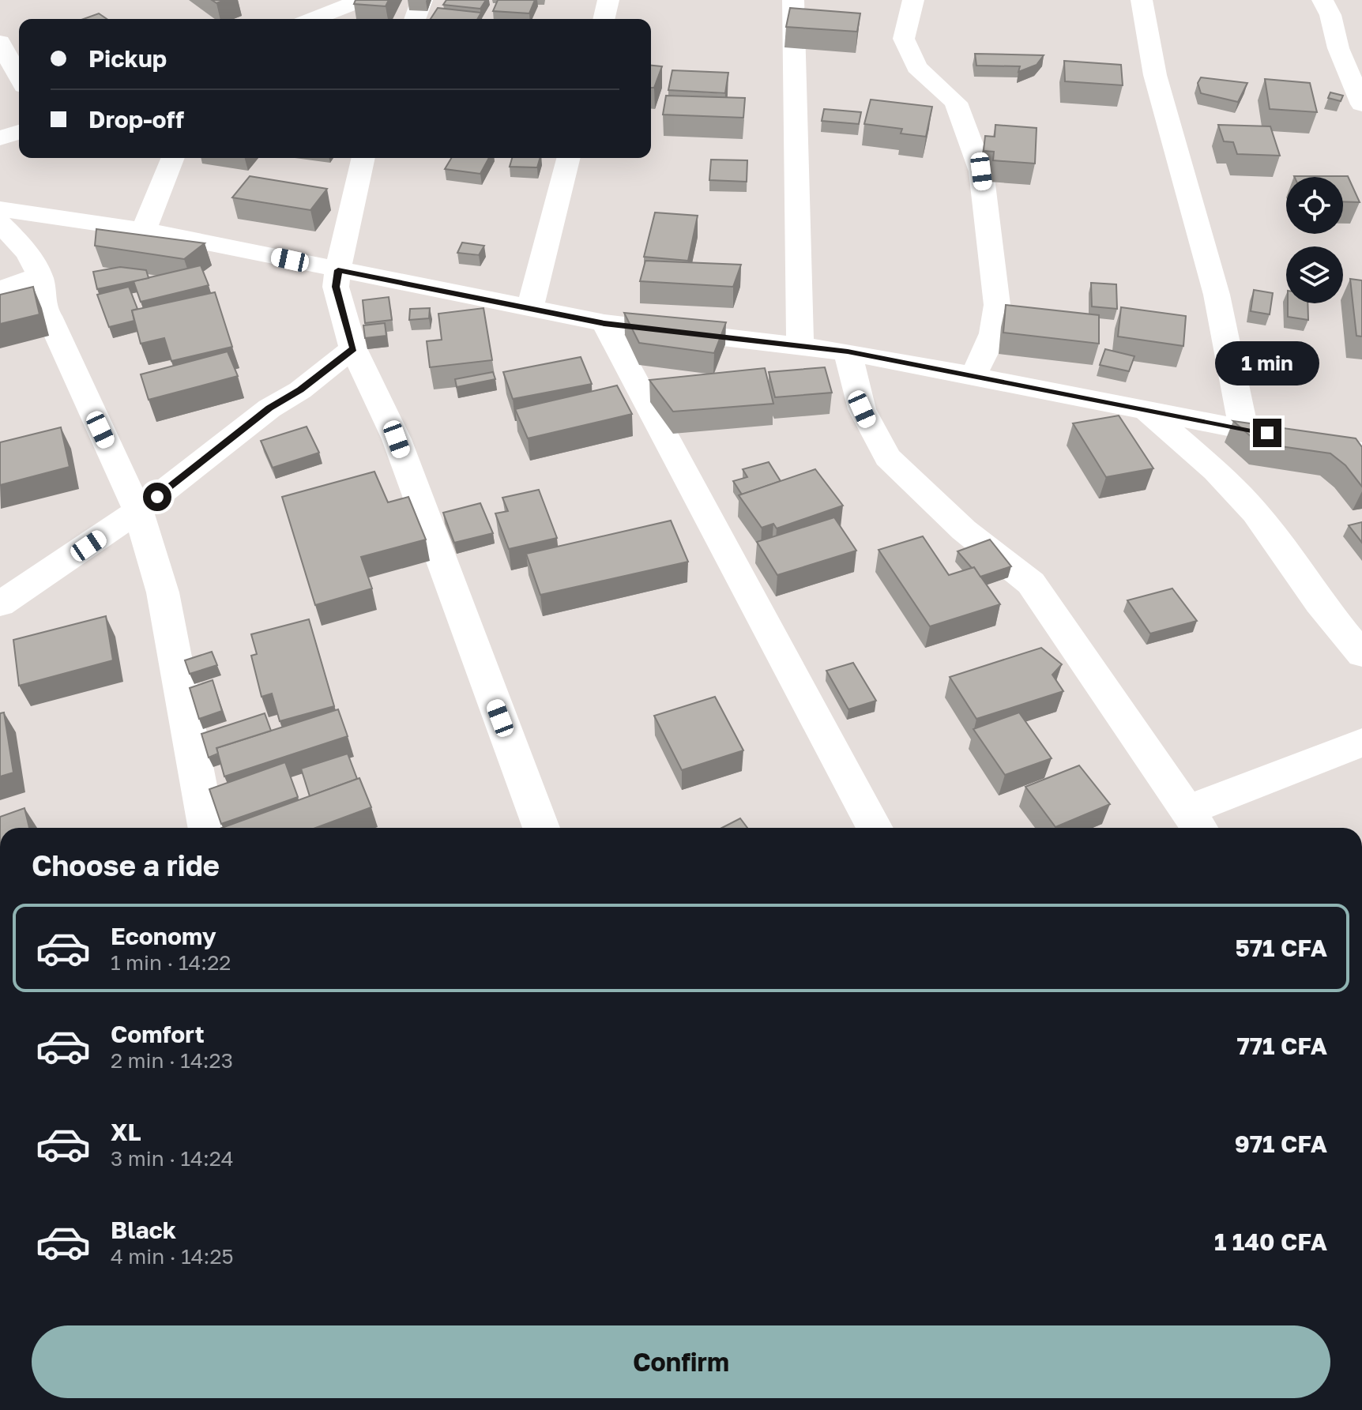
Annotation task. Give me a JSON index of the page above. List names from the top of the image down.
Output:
{
  "page": {
    "banner": ["Pickup", "Drop-off"],
    "bubble": "1 min",
    "heading": "Choose a ride",
    "list": [
      {
        "name": "Economy",
        "note": "1 min · 14:22",
        "value": "571 CFA"
      },
      {
        "name": "Comfort",
        "note": "2 min · 14:23",
        "value": "771 CFA"
      },
      {
        "name": "XL",
        "note": "3 min · 14:24",
        "value": "971 CFA"
      },
      {
        "name": "Black",
        "note": "4 min · 14:25",
        "value": "1 140 CFA"
      }
    ],
    "buttons": "Confirm"
  }
}
